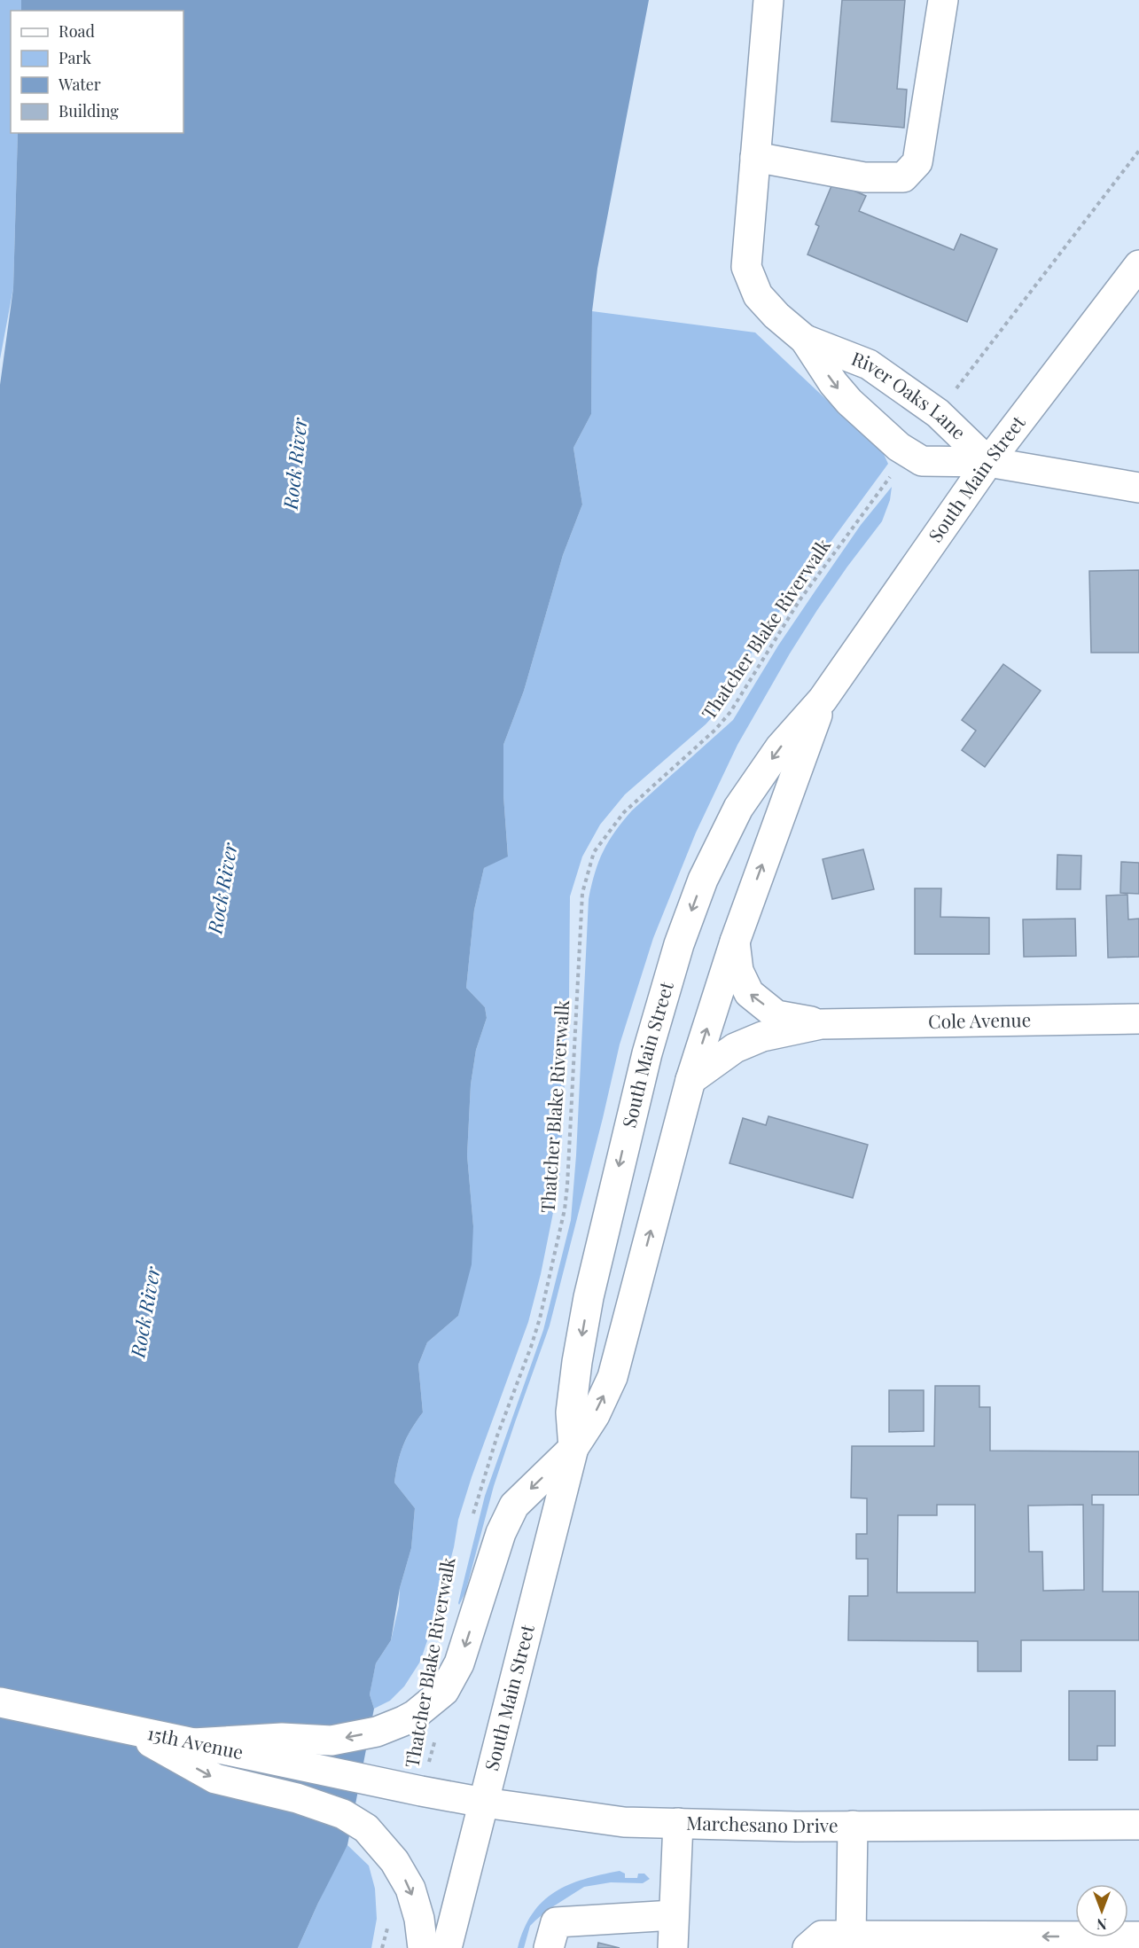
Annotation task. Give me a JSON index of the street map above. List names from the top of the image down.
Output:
{
  "streets": {
    "main road": [
      "River Oaks Lane",
      "South Main Street",
      "Cole Avenue",
      "15th Avenue",
      "Marchesano Drive"
    ],
    "path": ["Thatcher Blake Riverwalk"]
  },
  "crossings": [
    ["River Oaks Lane", "South Main Street"],
    ["South Main Street", "Cole Avenue"],
    ["South Main Street", "Marchesano Drive"],
    ["Thatcher Blake Riverwalk", "Marchesano Drive"],
    ["15th Avenue", "Marchesano Drive"]
  ],
  "water": ["Rock River"],
  "legend": [
    "Road",
    "Park",
    "Water",
    "Building"
  ],
  "north": "bottom"
}
